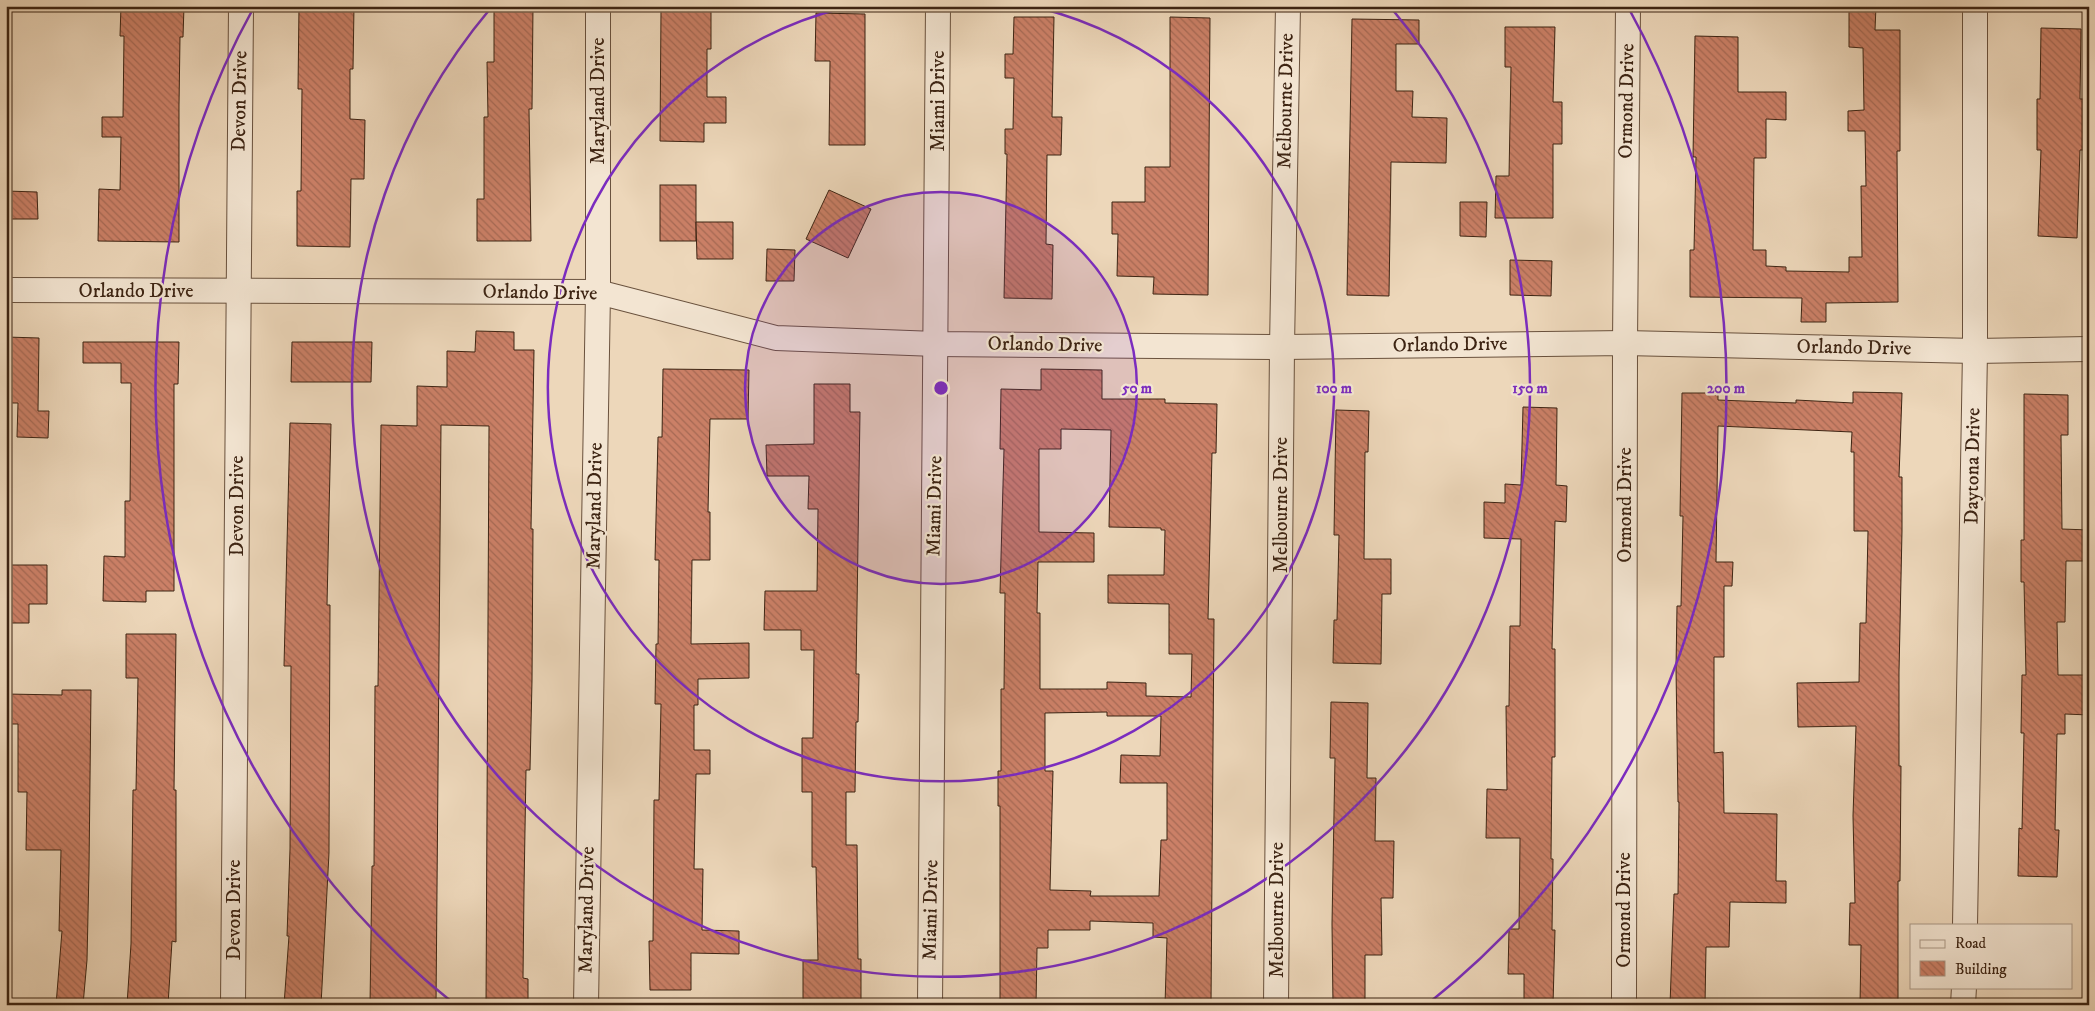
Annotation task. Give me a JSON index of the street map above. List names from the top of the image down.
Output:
{
  "streets": {
    "street": [
      "Devon Drive",
      "Maryland Drive",
      "Miami Drive",
      "Melbourne Drive",
      "Ormond Drive",
      "Orlando Drive",
      "Daytona Drive"
    ]
  },
  "crossings": [
    ["Devon Drive", "Orlando Drive"],
    ["Maryland Drive", "Orlando Drive"],
    ["Miami Drive", "Orlando Drive"],
    ["Melbourne Drive", "Orlando Drive"],
    ["Ormond Drive", "Orlando Drive"],
    ["Orlando Drive", "Daytona Drive"]
  ],
  "legend": ["Road", "Building"],
  "rings": [
    "50 m",
    "100 m",
    "150 m",
    "200 m"
  ]
}
